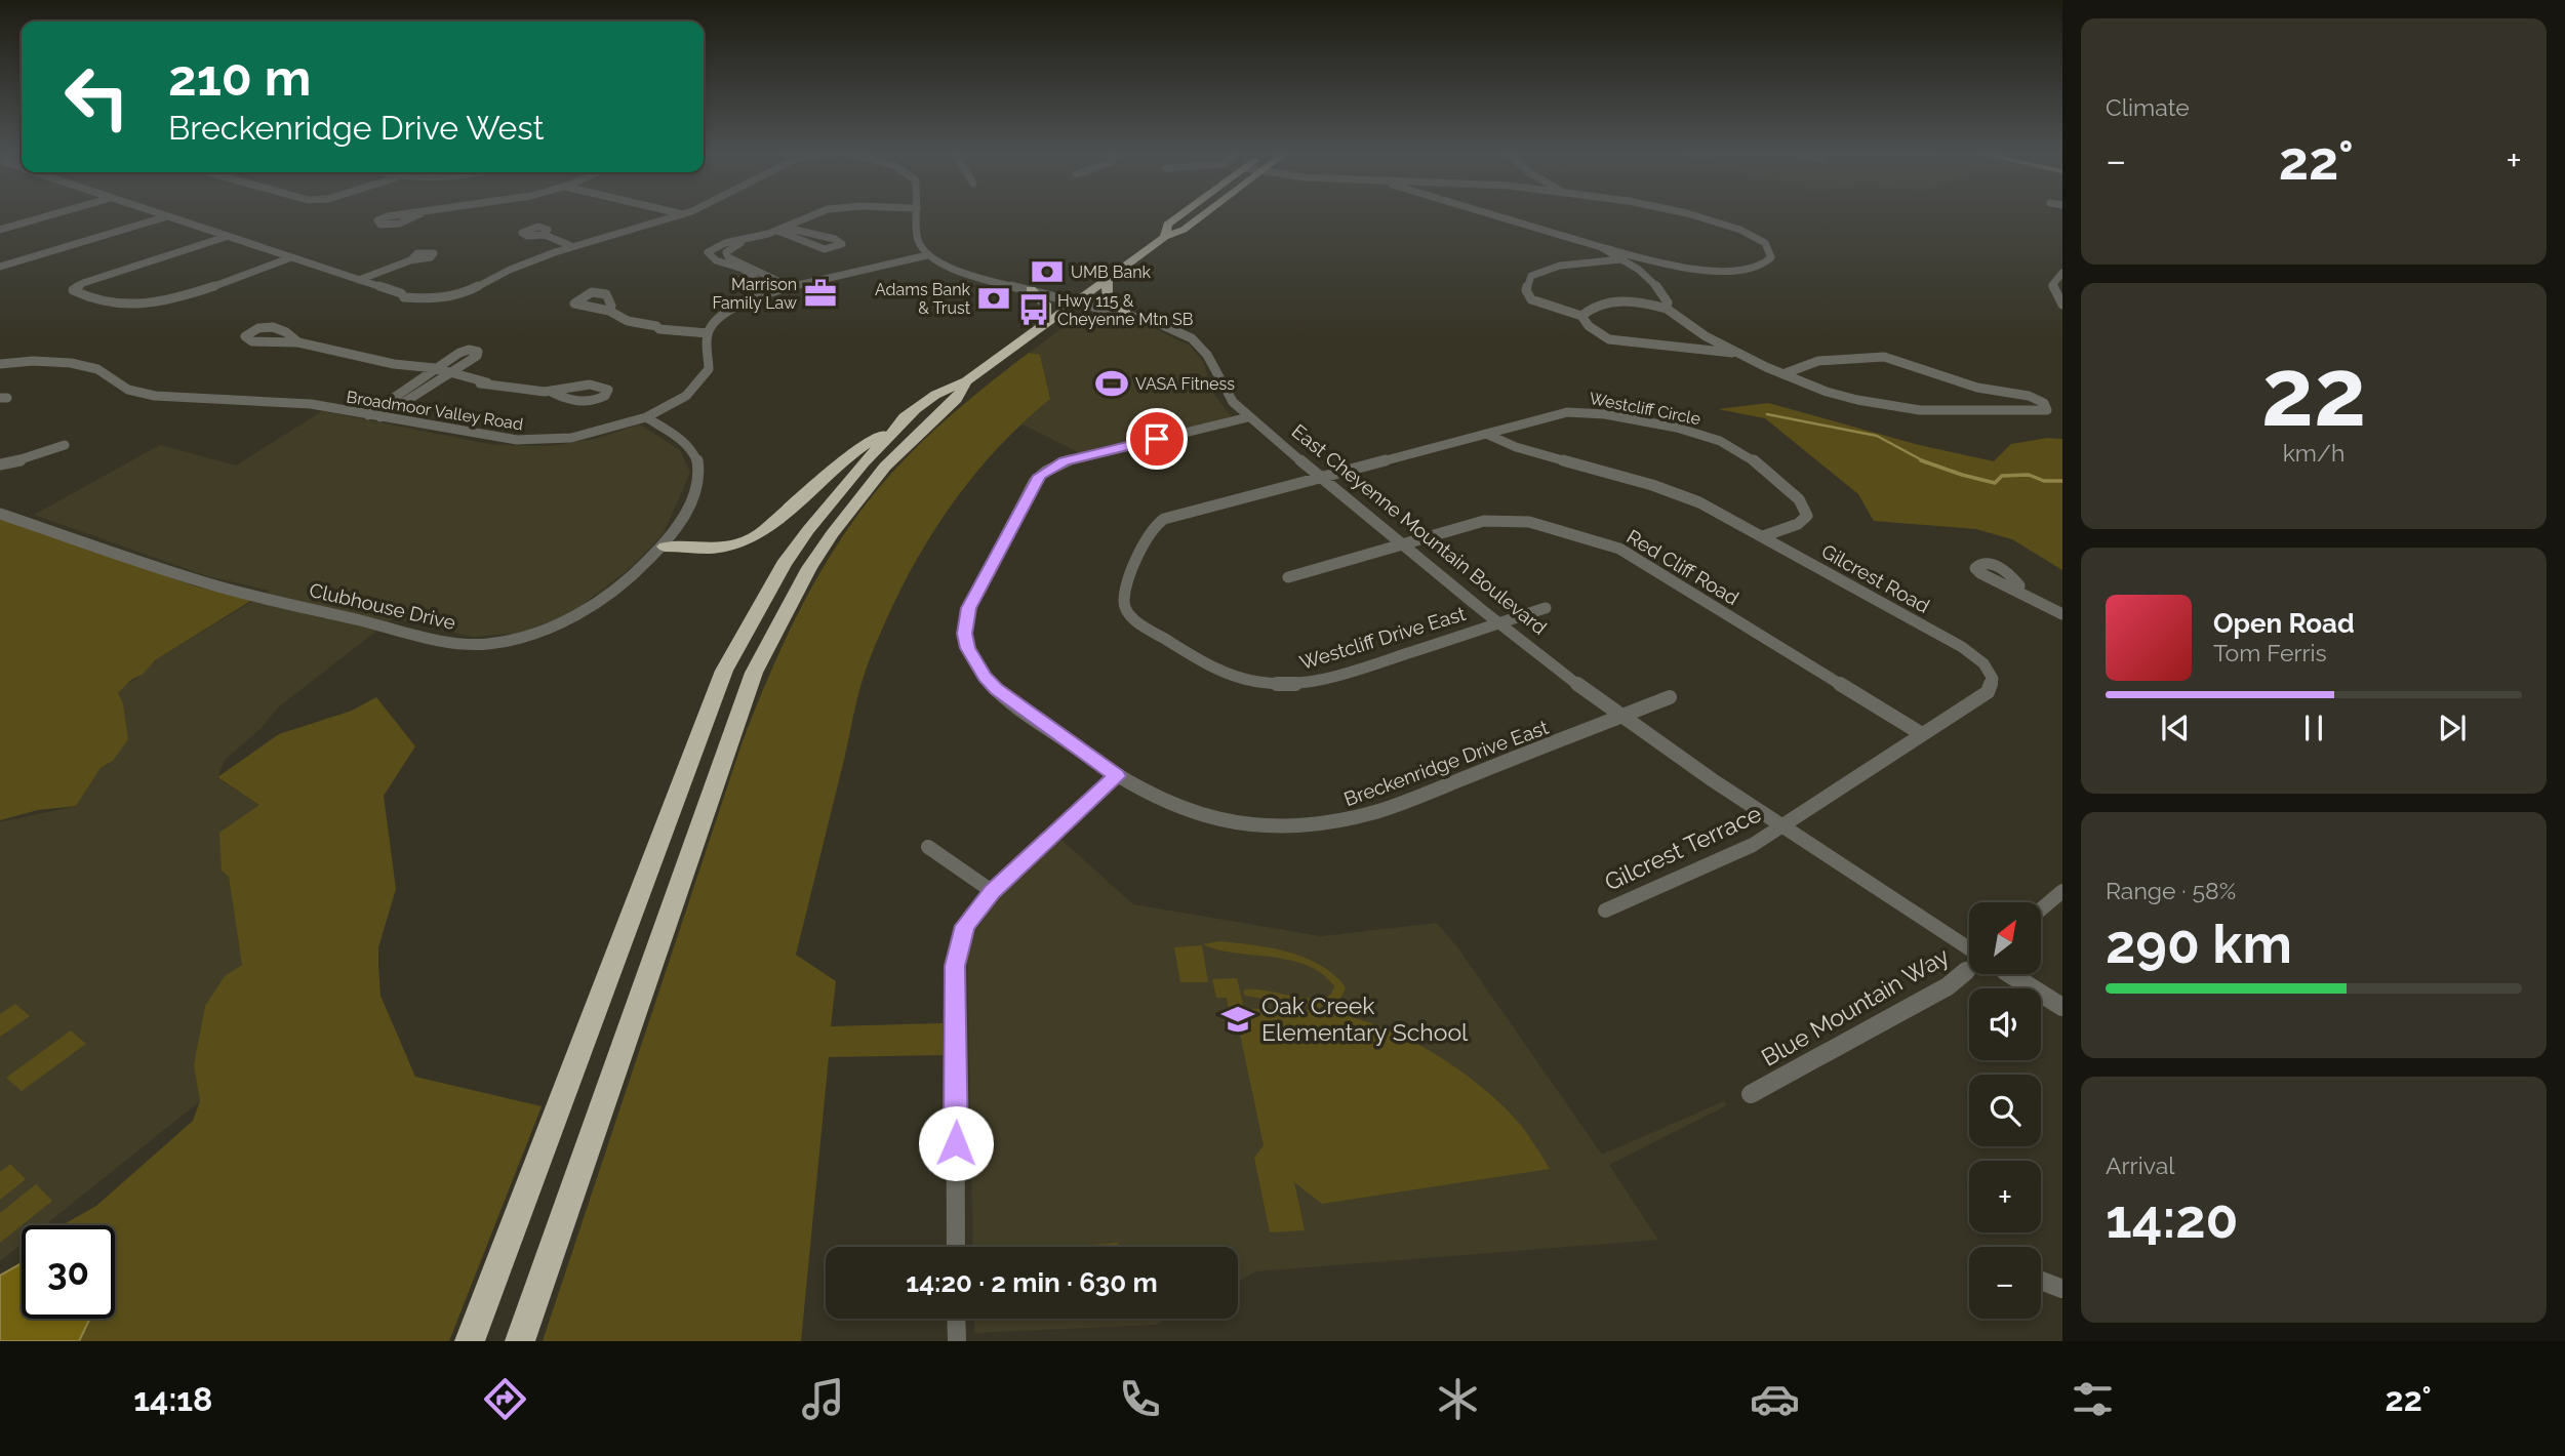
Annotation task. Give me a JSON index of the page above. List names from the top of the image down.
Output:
{
  "streets": {
    "street": [
      "Westcliff Circle",
      "Broadmoor Valley Road",
      "East Cheyenne Mountain Boulevard",
      "Red Cliff Road",
      "Gilcrest Road",
      "Clubhouse Drive",
      "Westcliff Drive East",
      "Breckenridge Drive East",
      "Gilcrest Terrace",
      "Blue Mountain Way"
    ]
  },
  "crossings": [
    ["Westcliff Circle", "Gilcrest Road"],
    ["Broadmoor Valley Road", "Clubhouse Drive"],
    ["East Cheyenne Mountain Boulevard", "Red Cliff Road"],
    ["East Cheyenne Mountain Boulevard", "Gilcrest Road"],
    ["East Cheyenne Mountain Boulevard", "Westcliff Drive East"],
    ["East Cheyenne Mountain Boulevard", "Breckenridge Drive East"],
    ["East Cheyenne Mountain Boulevard", "Gilcrest Terrace"],
    ["Red Cliff Road", "Gilcrest Road"],
    ["Gilcrest Road", "Gilcrest Terrace"]
  ],
  "places": {
    "bank": ["UMB Bank", "Adams Bank & Trust"],
    "office": ["Marrison Family Law"],
    "bus stop": ["Hwy 115 & Cheyenne Mtn SB"],
    "sports": ["VASA Fitness"],
    "school or university": ["Oak Creek Elementary School"]
  },
  "north": "top right",
  "page": {
    "tile": [
      "Climate",
      ["22", "km/h"],
      ["Range · 58%", "290 km"],
      ["Arrival", "14:20"]
    ],
    "turn": ["210 m", "Breckenridge Drive West"],
    "heat": ["−", "22°", "+"],
    "song": ["Open Road", "Tom Ferris"],
    "map_buttons": ["+", "−"],
    "limit": "30",
    "trip": "14:20 · 2 min · 630 m",
    "tabs": ["14:18", "22°"]
  }
}
